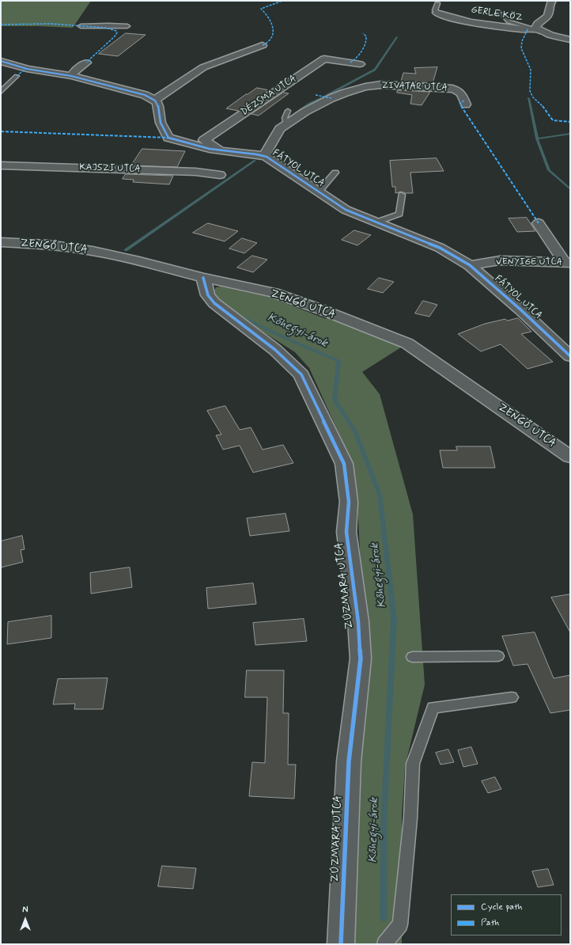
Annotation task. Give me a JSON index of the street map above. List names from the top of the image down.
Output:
{
  "streets": {
    "street": [
      "GERLE KÖZ",
      "ZIVATAR UTCA",
      "DÉZSMA UTCA",
      "KAJSZI UTCA",
      "FÁTYOL UTCA",
      "ZENGŐ UTCA",
      "VENYIGE UTCA",
      "ZÚZMARA UTCA"
    ]
  },
  "crossings": [
    ["ZIVATAR UTCA", "FÁTYOL UTCA"],
    ["DÉZSMA UTCA", "FÁTYOL UTCA"],
    ["FÁTYOL UTCA", "VENYIGE UTCA"],
    ["ZENGŐ UTCA", "ZÚZMARA UTCA"]
  ],
  "water": ["Kőhegyi-árok"],
  "legend": ["Cycle path", "Path"],
  "north": "top"
}
